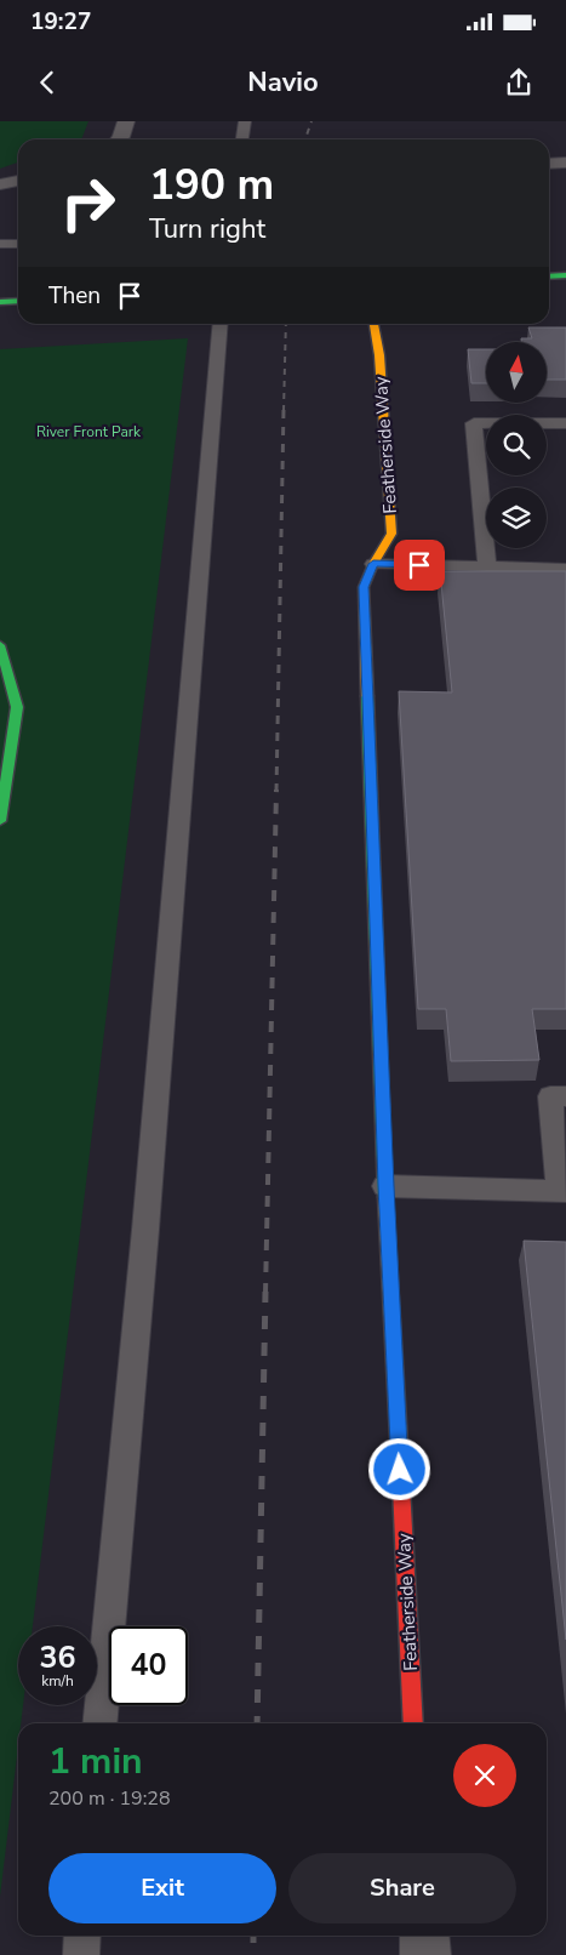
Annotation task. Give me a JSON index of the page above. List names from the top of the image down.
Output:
{
  "streets": {
    "main road": ["Featherside Way"]
  },
  "parks": ["River Front Park"],
  "north": "top",
  "page": {
    "status": "19:27",
    "header": "Navio",
    "turn": ["190 m", "Turn right"],
    "then": "Then",
    "speed": "36 km/h",
    "limit": "40",
    "heading": ["1 min", "200 m · 19:28"],
    "buttons": ["Exit", "Share"]
  }
}
